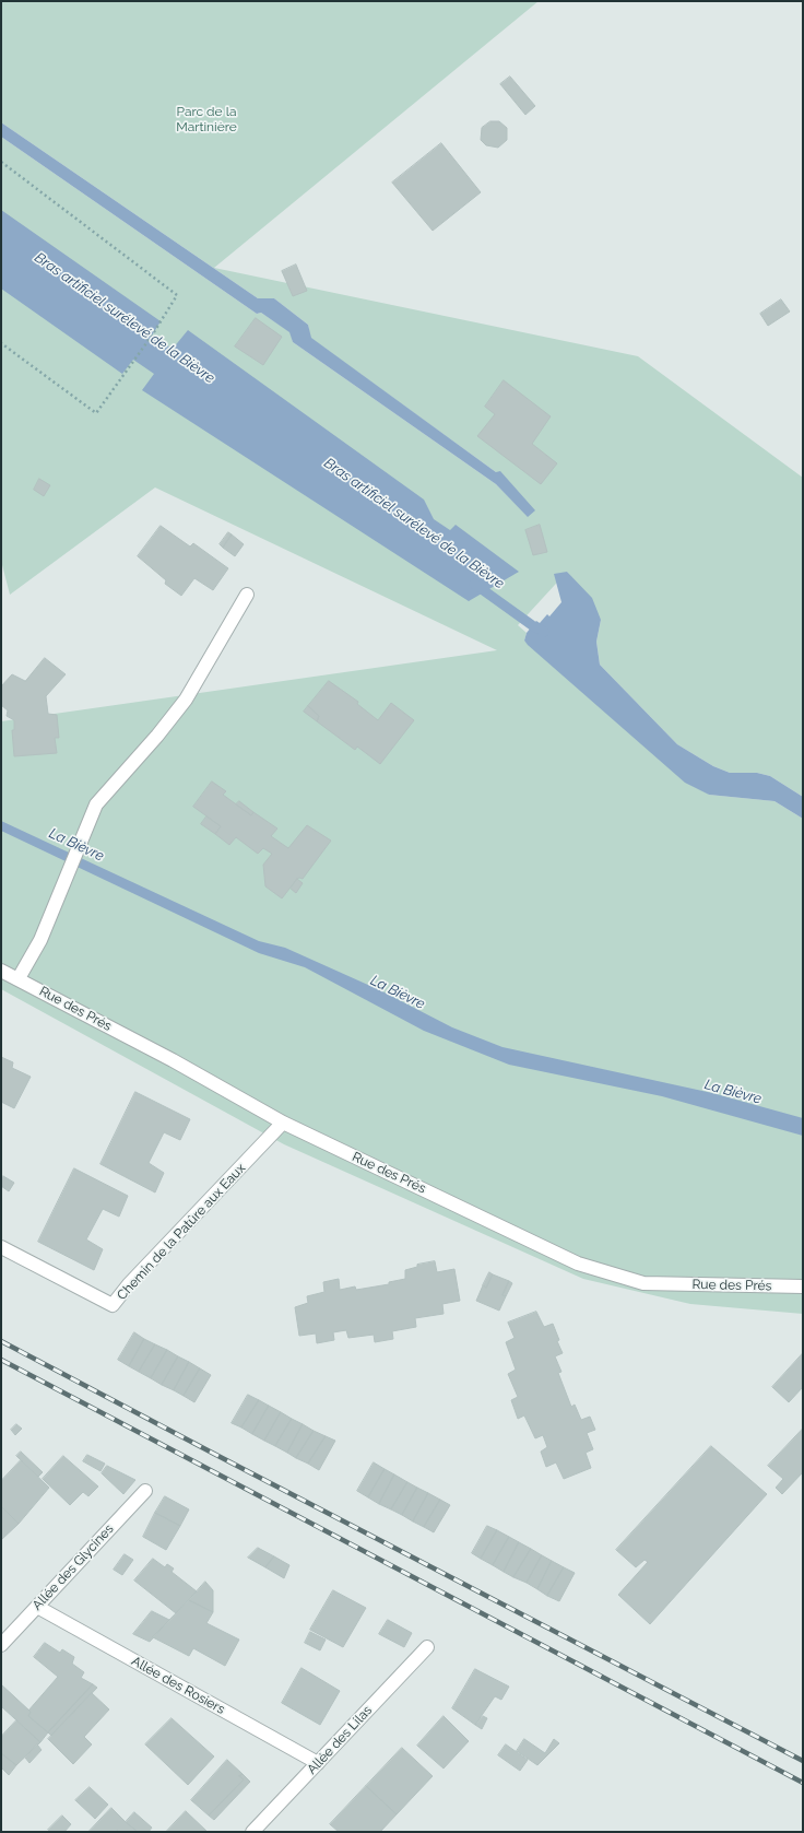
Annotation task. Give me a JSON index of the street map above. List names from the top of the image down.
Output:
{
  "streets": {
    "street": [
      "Rue des Prés",
      "Chemin de la Patûre aux Eaux",
      "Allée des Glycines",
      "Allée des Rosiers",
      "Allée des Lilas"
    ]
  },
  "crossings": [
    ["Rue des Prés", "Chemin de la Patûre aux Eaux"],
    ["Allée des Glycines", "Allée des Rosiers"],
    ["Allée des Rosiers", "Allée des Lilas"]
  ],
  "water": ["Bras artificiel surélevé de la Bièvre", "La Bièvre"],
  "parks": ["Parc de la Martinière"]
}
